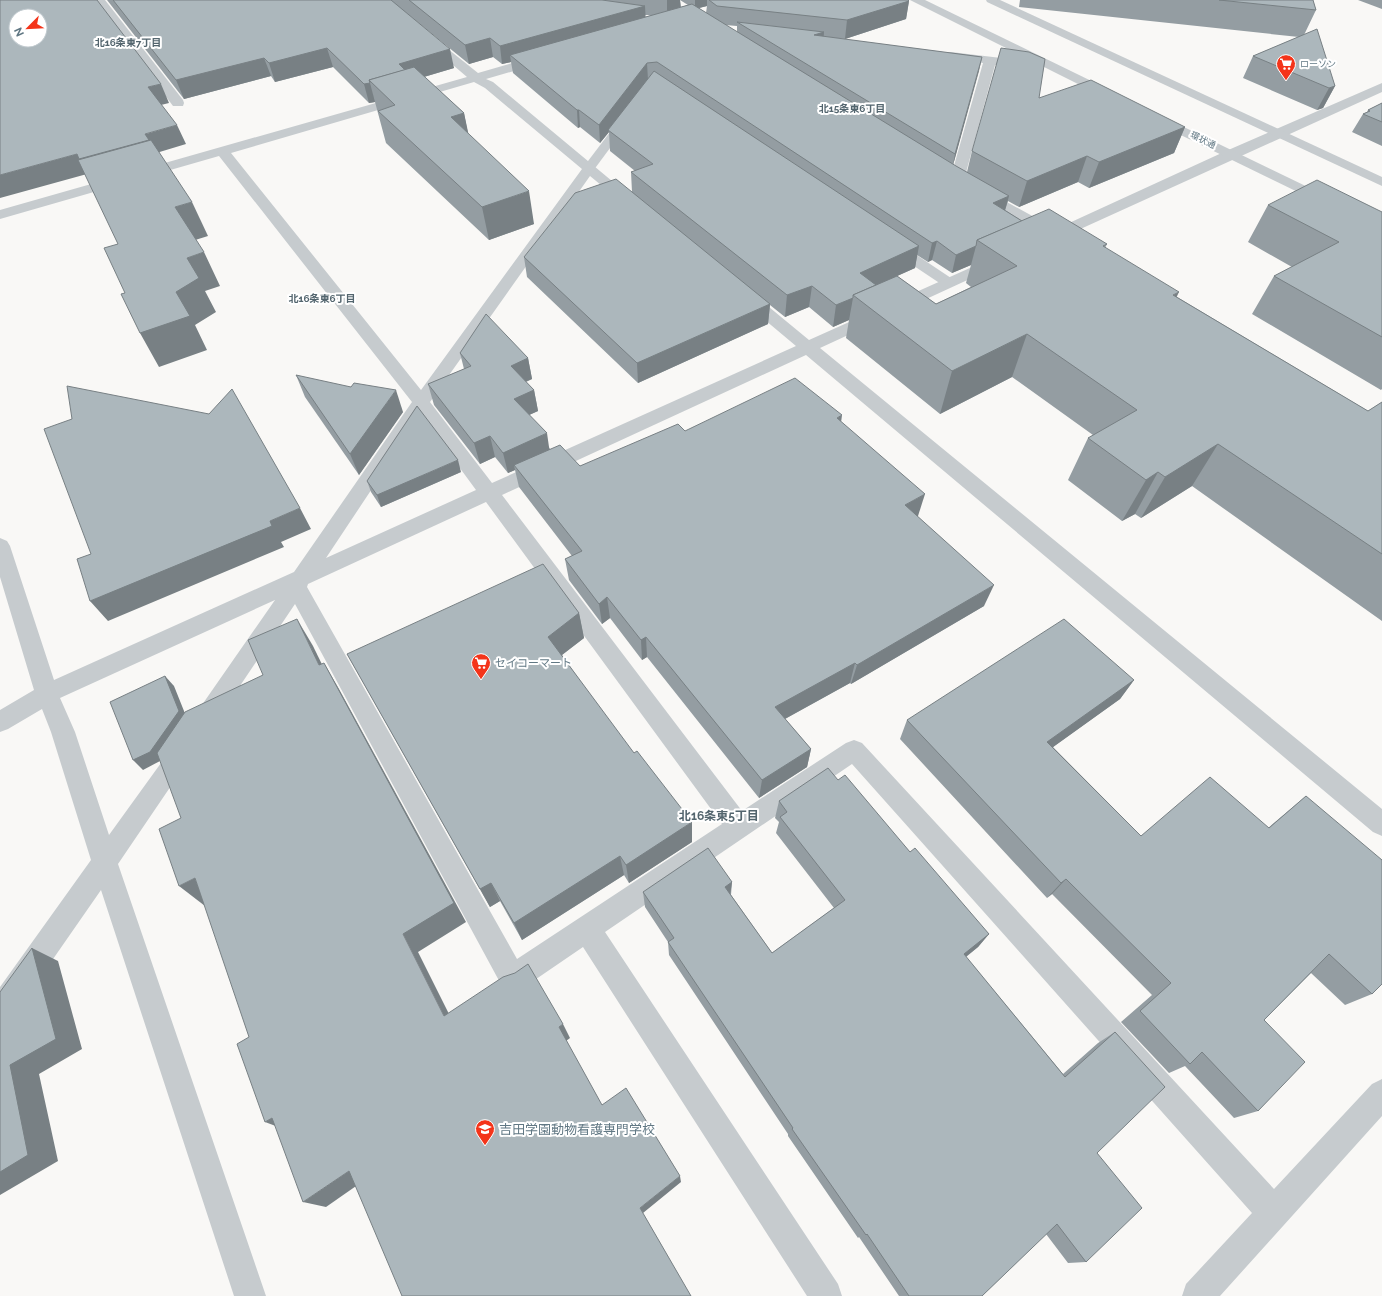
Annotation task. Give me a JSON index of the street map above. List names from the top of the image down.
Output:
{
  "streets": {
    "street": ["環状通"]
  },
  "districts": [
    "北16条東7丁目",
    "北15条東6丁目",
    "北16条東6丁目",
    "北16条東5丁目"
  ],
  "places": {
    "supermarket": ["ローソン", "セイコーマート"],
    "school or university": ["吉田学園動物看護専門学校"]
  },
  "north": "bottom left"
}
